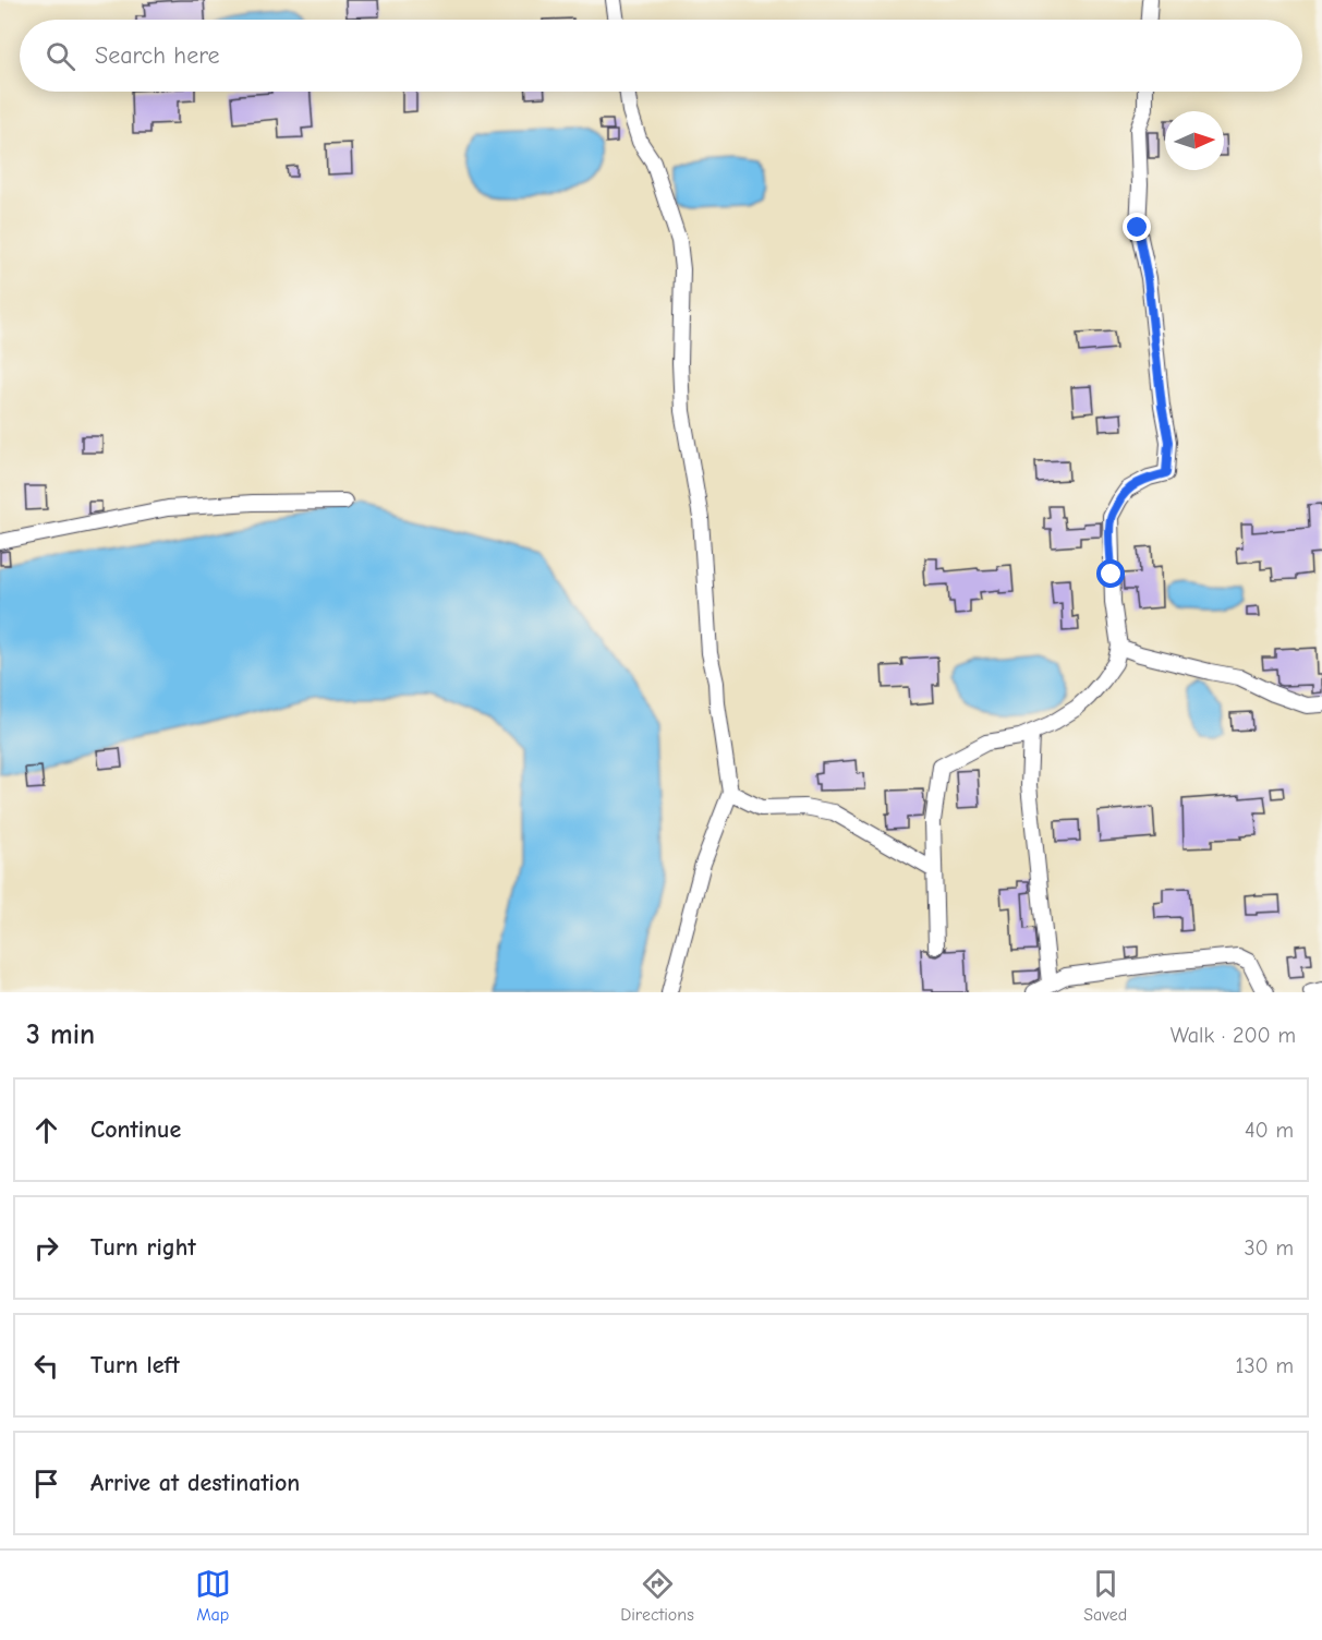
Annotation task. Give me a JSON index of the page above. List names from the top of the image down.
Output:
{
  "north": "right",
  "page": {
    "search": "Search here",
    "heading": ["3 min", "Walk · 200 m"],
    "list": [
      ["Continue", "40 m"],
      ["Turn right", "30 m"],
      ["Turn left", "130 m"],
      "Arrive at destination"
    ],
    "nav": ["Map", "Directions", "Saved"]
  }
}
